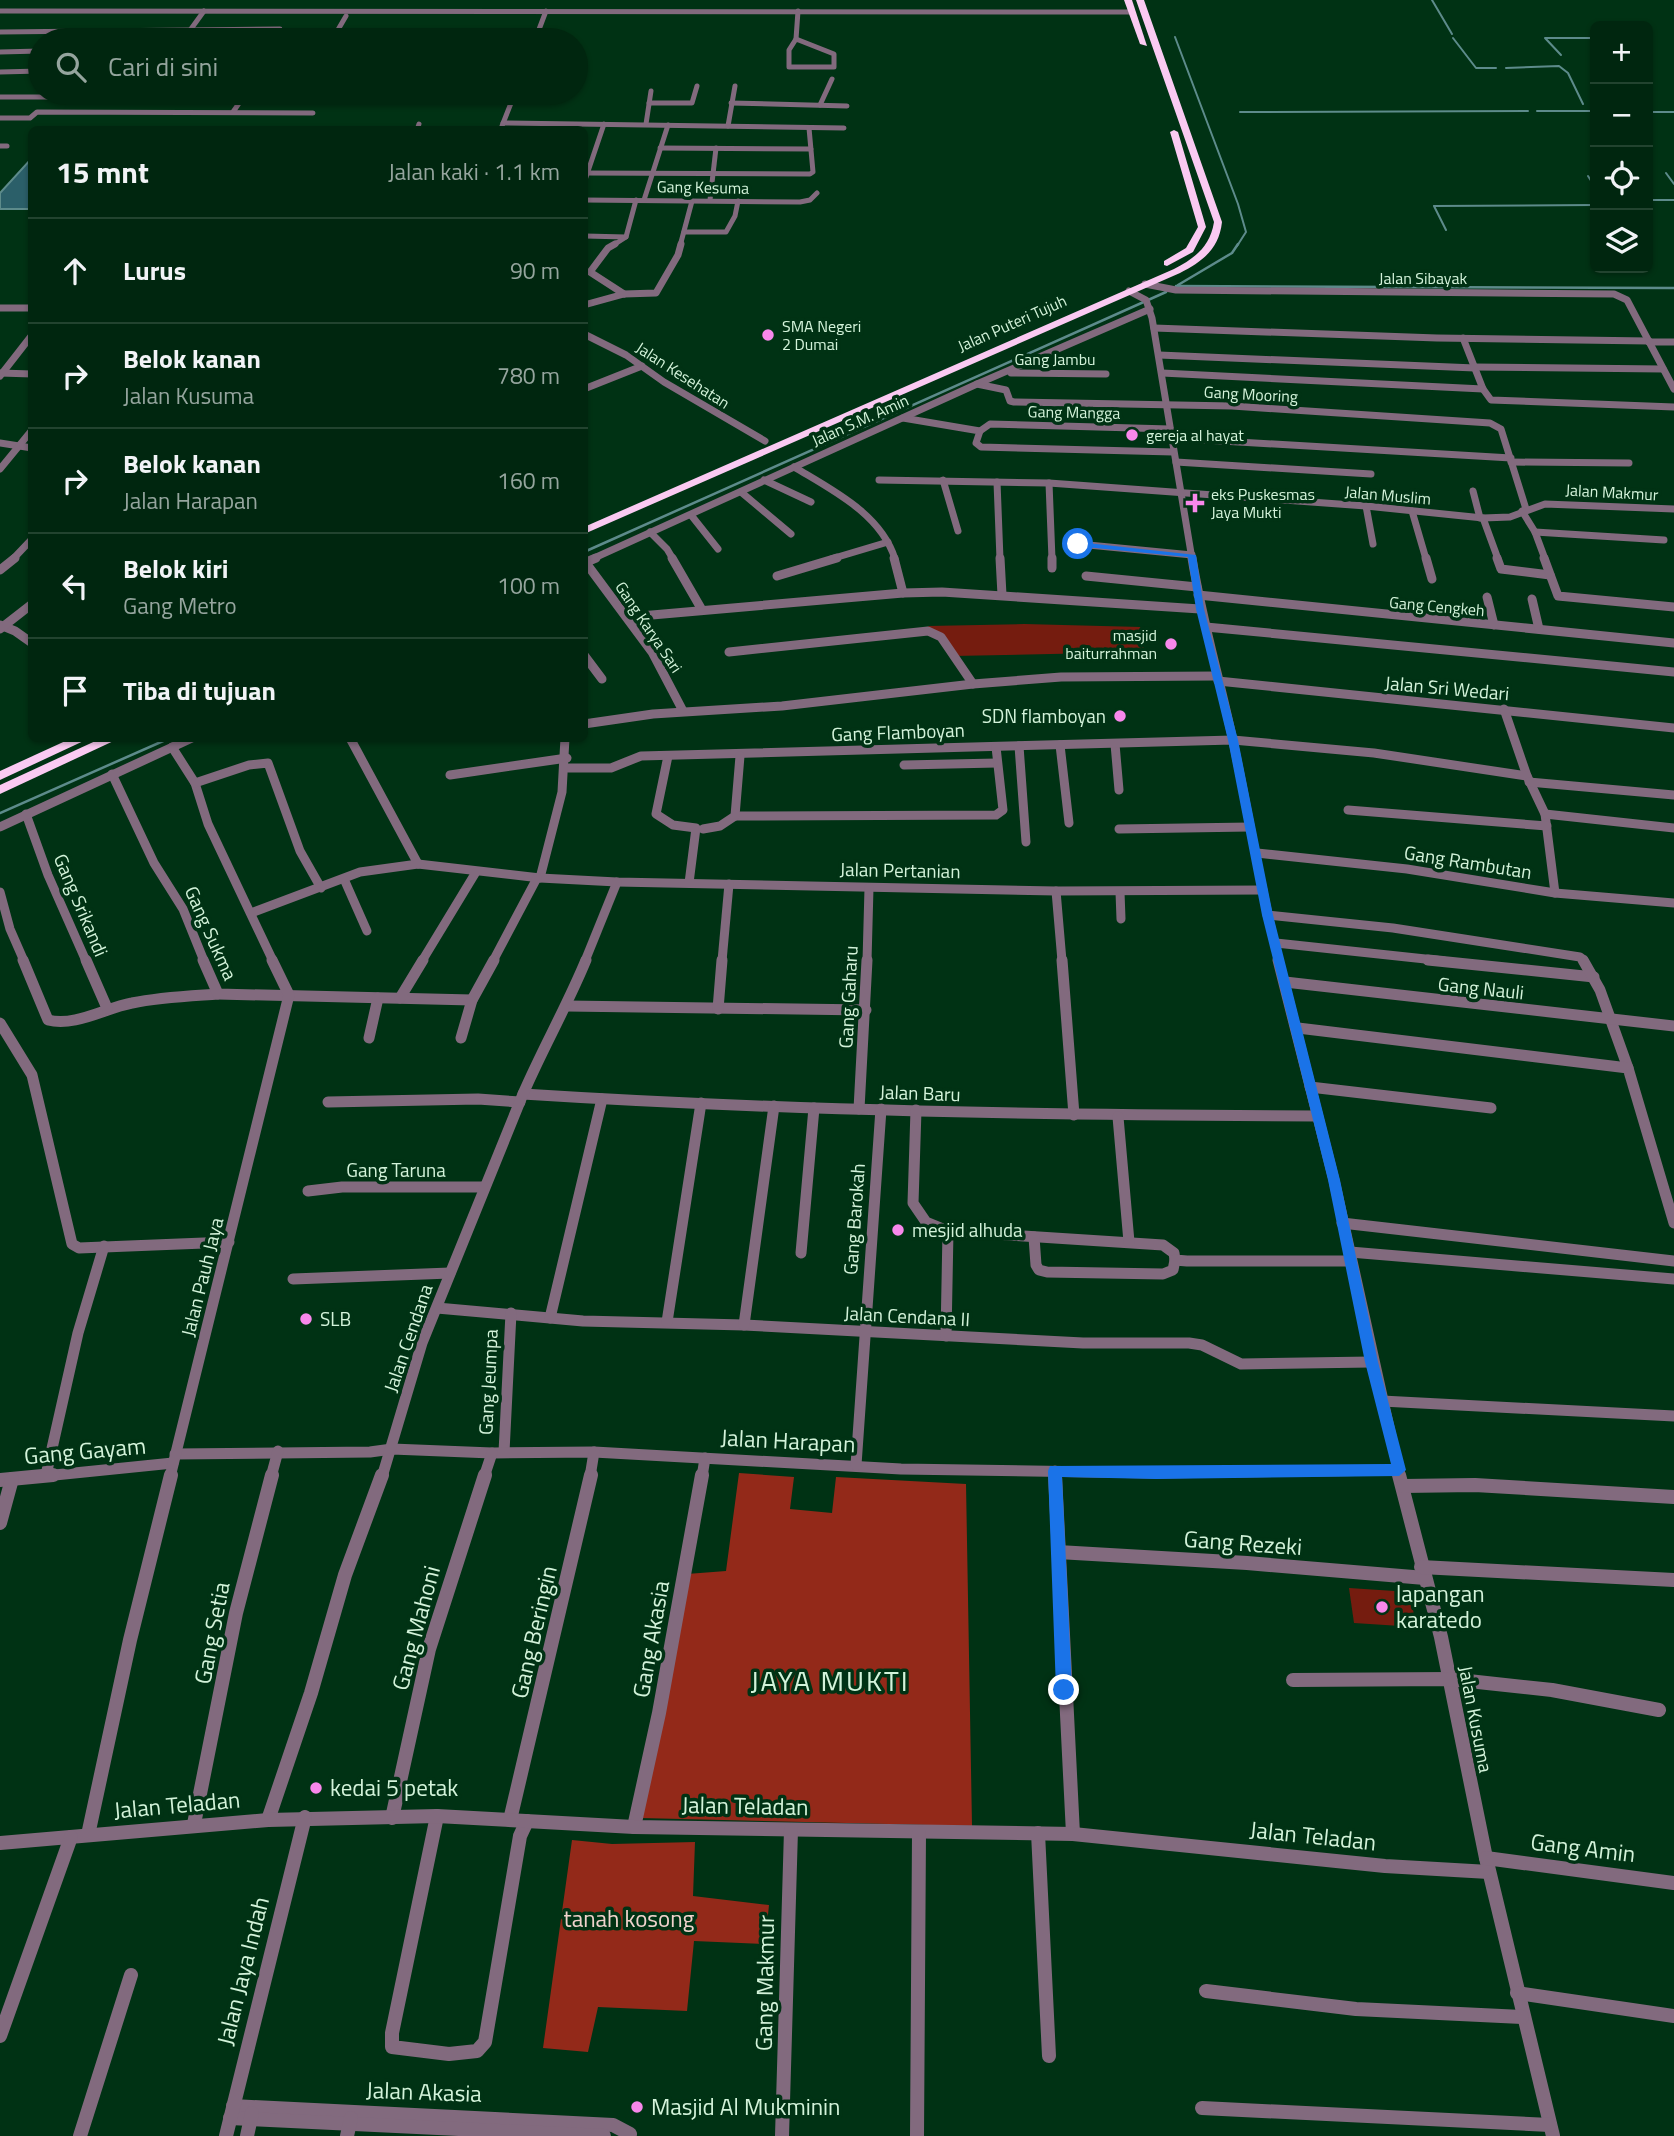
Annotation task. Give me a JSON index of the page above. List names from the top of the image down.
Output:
{
  "streets": {
    "highway": ["Jalan Puteri Tujuh"],
    "street": [
      "Gang Kesuma",
      "Jalan Sibayak",
      "Gang Jambu",
      "Jalan Kesehatan",
      "Gang Mooring",
      "Gang Mangga",
      "Jalan S.M. Amin",
      "Jalan Makmur",
      "Jalan Muslim",
      "Gang Cengkeh",
      "Gang Karya Sari",
      "Jalan Sri Wedari",
      "Gang Flamboyan",
      "Gang Rambutan",
      "Jalan Pertanian",
      "Gang Srikandi",
      "Gang Sukma",
      "Gang Nauli",
      "Gang Gaharu",
      "Jalan Baru",
      "Gang Taruna",
      "Gang Barokah",
      "Jalan Pauh Jaya",
      "Jalan Cendana II",
      "Jalan Cendana",
      "Gang Jeumpa",
      "Jalan Harapan",
      "Gang Gayam",
      "Gang Rezeki",
      "Gang Mahoni",
      "Gang Beringin",
      "Gang Setia",
      "Gang Akasia",
      "Jalan Kusuma",
      "Jalan Teladan",
      "Gang Amin",
      "Jalan Jaya Indah",
      "Gang Makmur",
      "Jalan Akasia"
    ]
  },
  "crossings": [
    ["Jalan Sibayak", "Jalan Puteri Tujuh"],
    ["Jalan Puteri Tujuh", "Jalan Kesehatan"],
    ["Gang Jambu", "Jalan S.M. Amin"],
    ["Gang Mooring", "Gang Mangga"],
    ["Gang Mooring", "Jalan S.M. Amin"],
    ["Gang Mooring", "Jalan Kusuma"],
    ["Gang Mangga", "Jalan Kusuma"],
    ["Jalan S.M. Amin", "Jalan Kusuma"],
    ["Jalan Makmur", "Jalan Muslim"],
    ["Jalan Muslim", "Jalan Kusuma"],
    ["Gang Cengkeh", "Jalan Kusuma"],
    ["Gang Karya Sari", "Jalan Sri Wedari"],
    ["Jalan Sri Wedari", "Jalan Kusuma"],
    ["Gang Flamboyan", "Jalan Kusuma"],
    ["Gang Rambutan", "Jalan Kusuma"],
    ["Jalan Pertanian", "Gang Gaharu"],
    ["Jalan Pertanian", "Jalan Cendana"],
    ["Jalan Pertanian", "Jalan Kusuma"],
    ["Gang Sukma", "Jalan Pauh Jaya"],
    ["Gang Nauli", "Jalan Kusuma"],
    ["Gang Gaharu", "Jalan Baru"],
    ["Jalan Baru", "Gang Barokah"],
    ["Jalan Baru", "Jalan Cendana"],
    ["Jalan Baru", "Jalan Kusuma"],
    ["Gang Taruna", "Jalan Cendana"],
    ["Gang Barokah", "Jalan Cendana II"],
    ["Gang Barokah", "Jalan Harapan"],
    ["Jalan Pauh Jaya", "Jalan Harapan"],
    ["Jalan Pauh Jaya", "Gang Gayam"],
    ["Jalan Pauh Jaya", "Jalan Teladan"],
    ["Jalan Cendana II", "Jalan Cendana"],
    ["Jalan Cendana II", "Gang Jeumpa"],
    ["Jalan Cendana II", "Jalan Kusuma"],
    ["Jalan Cendana", "Jalan Harapan"],
    ["Jalan Cendana", "Jalan Teladan"],
    ["Gang Jeumpa", "Jalan Harapan"],
    ["Gang Jeumpa", "Gang Mahoni"],
    ["Jalan Harapan", "Gang Gayam"],
    ["Jalan Harapan", "Gang Mahoni"],
    ["Jalan Harapan", "Gang Beringin"],
    ["Jalan Harapan", "Gang Setia"],
    ["Jalan Harapan", "Gang Akasia"],
    ["Jalan Harapan", "Jalan Kusuma"],
    ["Gang Rezeki", "Jalan Kusuma"],
    ["Gang Mahoni", "Jalan Teladan"],
    ["Gang Beringin", "Jalan Teladan"],
    ["Gang Setia", "Jalan Teladan"],
    ["Gang Akasia", "Jalan Teladan"],
    ["Jalan Kusuma", "Jalan Teladan"],
    ["Jalan Kusuma", "Gang Amin"],
    ["Jalan Teladan", "Gang Amin"],
    ["Jalan Teladan", "Jalan Jaya Indah"],
    ["Jalan Teladan", "Gang Makmur"],
    ["Jalan Jaya Indah", "Jalan Akasia"]
  ],
  "districts": ["JAYA MUKTI"],
  "parks": ["tanah kosong"],
  "places": {
    "other": [
      "SMA Negeri 2 Dumai",
      "gereja al hayat",
      "masjid baiturrahman",
      "SDN flamboyan",
      "mesjid alhuda",
      "SLB",
      "lapangan karatedo",
      "kedai 5 petak",
      "Masjid Al Mukminin"
    ],
    "health": ["eks Puskesmas Jaya Mukti"]
  },
  "page": {
    "map_buttons": ["+", "−"],
    "search": "Cari di sini",
    "heading": ["15 mnt", "Jalan kaki · 1.1 km"],
    "list": [
      ["Lurus", "90 m"],
      ["Belok kanan", "Jalan Kusuma", "780 m"],
      ["Belok kanan", "Jalan Harapan", "160 m"],
      ["Belok kiri", "Gang Metro", "100 m"],
      "Tiba di tujuan"
    ]
  }
}
